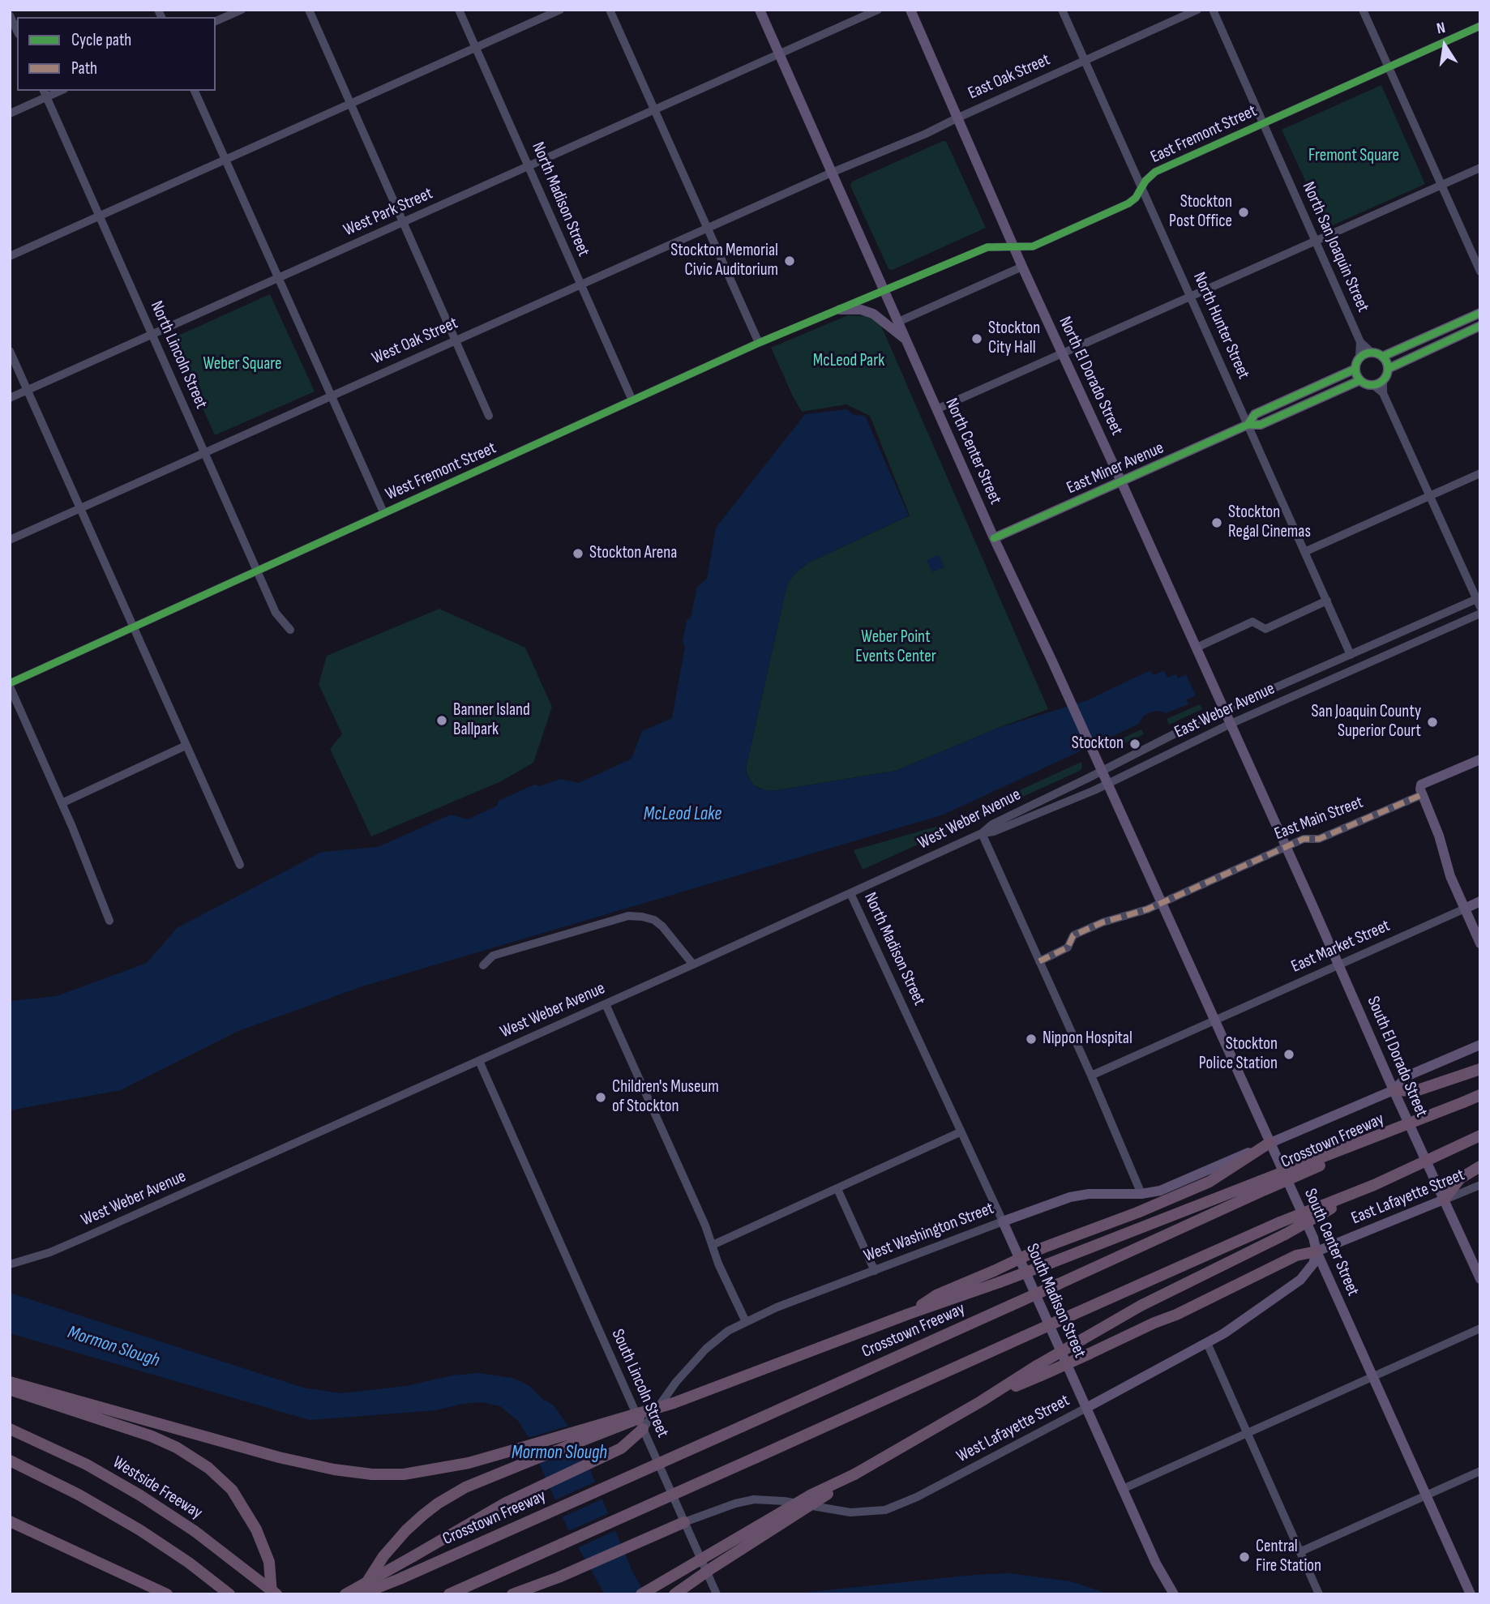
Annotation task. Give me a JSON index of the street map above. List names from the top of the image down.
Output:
{
  "streets": {
    "highway": ["Crosstown Freeway", "Westside Freeway"],
    "main road": [
      "North El Dorado Street",
      "North Center Street",
      "East Miner Avenue",
      "East Main Street",
      "East Market Street",
      "South El Dorado Street",
      "East Lafayette Street",
      "West Washington Street",
      "South Center Street",
      "South Madison Street",
      "West Lafayette Street"
    ],
    "street": [
      "East Oak Street",
      "East Fremont Street",
      "North Madison Street",
      "West Park Street",
      "North San Joaquin Street",
      "North Hunter Street",
      "West Oak Street",
      "North Lincoln Street",
      "West Fremont Street",
      "East Weber Avenue",
      "West Weber Avenue",
      "South Lincoln Street"
    ]
  },
  "crossings": [
    ["East Oak Street", "North Hunter Street"],
    ["East Oak Street", "West Oak Street"],
    ["East Oak Street", "North El Dorado Street"],
    ["East Oak Street", "North Center Street"],
    ["East Fremont Street", "North San Joaquin Street"],
    ["East Fremont Street", "North Hunter Street"],
    ["East Fremont Street", "North El Dorado Street"],
    ["East Fremont Street", "North Center Street"],
    ["East Fremont Street", "West Fremont Street"],
    ["North Madison Street", "West Park Street"],
    ["North Madison Street", "West Oak Street"],
    ["North Madison Street", "West Fremont Street"],
    ["North Madison Street", "West Weber Avenue"],
    ["North Madison Street", "South Madison Street"],
    ["West Park Street", "North Lincoln Street"],
    ["West Park Street", "North Center Street"],
    ["North San Joaquin Street", "East Miner Avenue"],
    ["North Hunter Street", "East Miner Avenue"],
    ["North Hunter Street", "East Weber Avenue"],
    ["West Oak Street", "North Lincoln Street"],
    ["West Oak Street", "North Center Street"],
    ["North Lincoln Street", "West Fremont Street"],
    ["North El Dorado Street", "East Miner Avenue"],
    ["North El Dorado Street", "East Weber Avenue"],
    ["North El Dorado Street", "East Main Street"],
    ["North El Dorado Street", "South El Dorado Street"],
    ["North Center Street", "East Miner Avenue"],
    ["North Center Street", "West Fremont Street"],
    ["North Center Street", "East Weber Avenue"],
    ["North Center Street", "East Main Street"],
    ["North Center Street", "West Weber Avenue"],
    ["North Center Street", "South Center Street"],
    ["East Weber Avenue", "West Weber Avenue"],
    ["East Main Street", "South El Dorado Street"],
    ["East Main Street", "South Center Street"],
    ["West Weber Avenue", "South Lincoln Street"],
    ["East Market Street", "South El Dorado Street"],
    ["East Market Street", "South Center Street"],
    ["South El Dorado Street", "East Lafayette Street"],
    ["South El Dorado Street", "West Washington Street"],
    ["East Lafayette Street", "South Center Street"],
    ["East Lafayette Street", "West Lafayette Street"],
    ["West Washington Street", "South Center Street"],
    ["West Washington Street", "South Madison Street"],
    ["West Washington Street", "South Lincoln Street"],
    ["South Center Street", "West Lafayette Street"],
    ["South Madison Street", "West Lafayette Street"],
    ["South Lincoln Street", "West Lafayette Street"]
  ],
  "water": ["McLeod Lake", "Mormon Slough"],
  "parks": [
    "Fremont Square",
    "McLeod Park",
    "Weber Square",
    "Weber Point Events Center"
  ],
  "places": [
    "Stockton Post Office",
    "Stockton Memorial Civic Auditorium",
    "Stockton City Hall",
    "Stockton Regal Cinemas",
    "Stockton Arena",
    "Banner Island Ballpark",
    "San Joaquin County Superior Court",
    "Stockton",
    "Nippon Hospital",
    "Stockton Police Station",
    "Children's Museum of Stockton",
    "Central Fire Station"
  ],
  "legend": ["Cycle path", "Path"],
  "north": "top"
}
